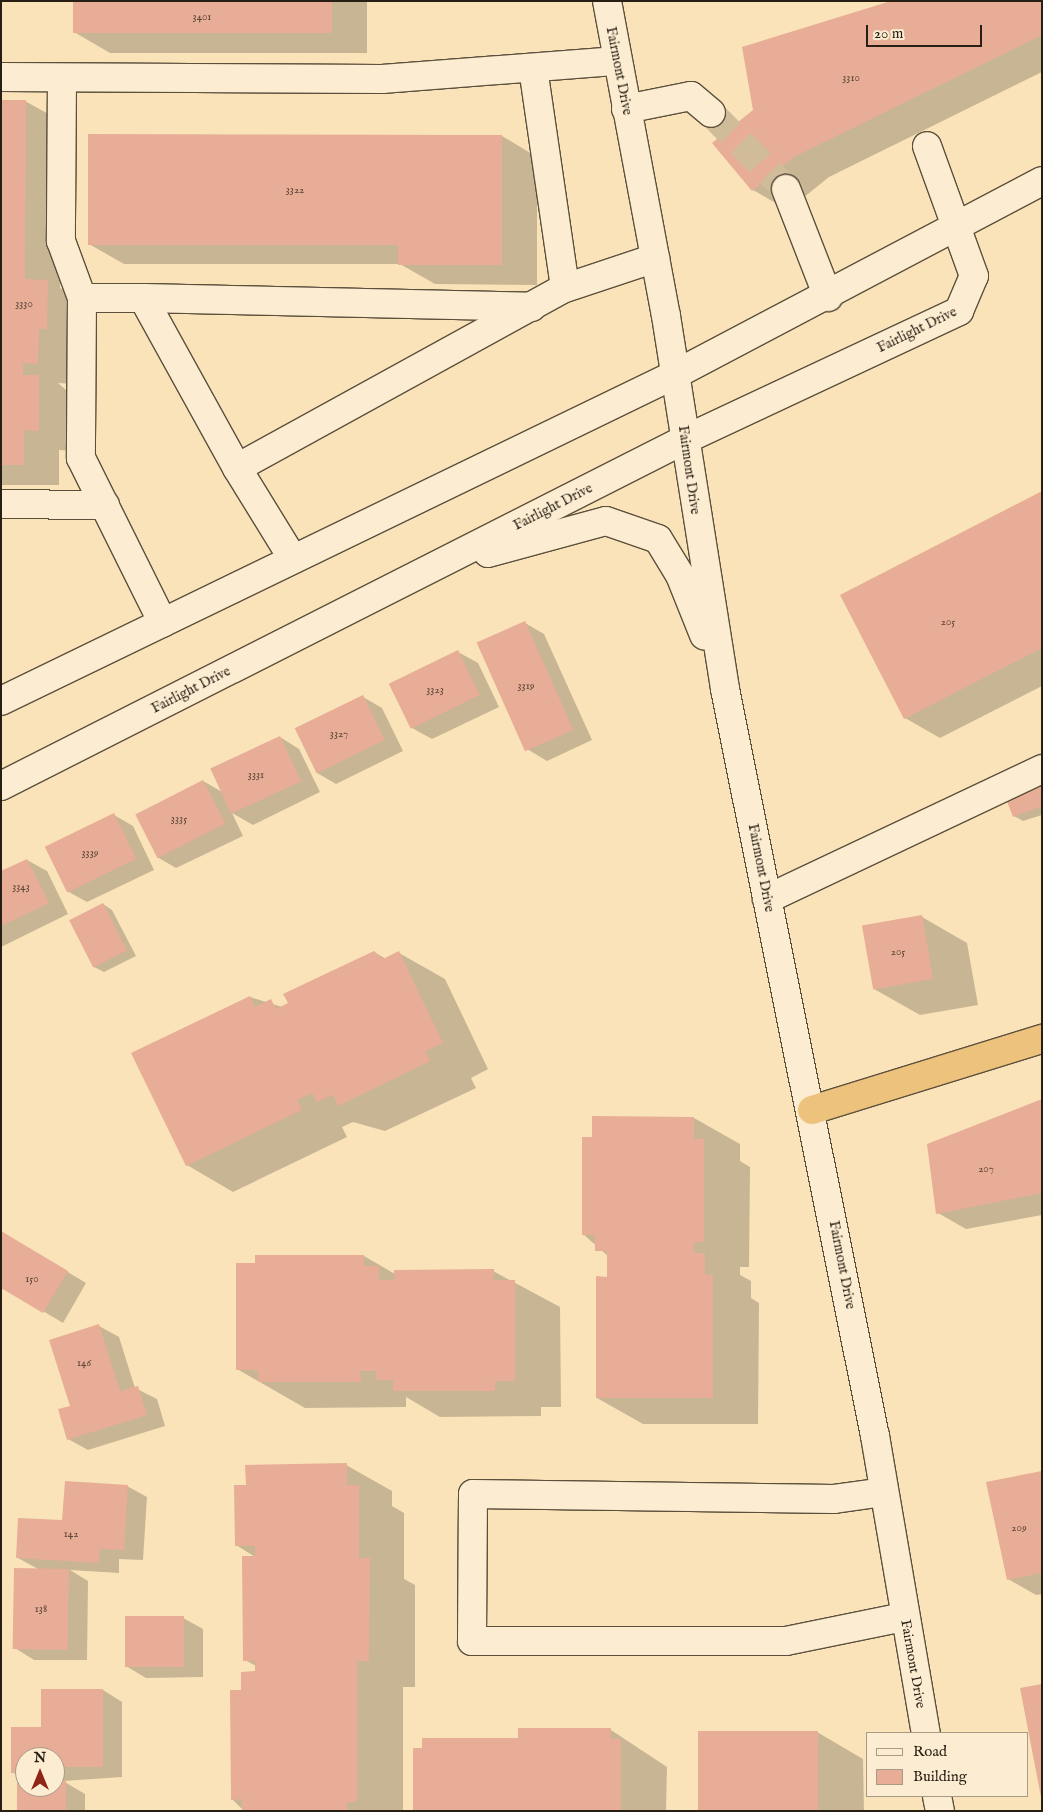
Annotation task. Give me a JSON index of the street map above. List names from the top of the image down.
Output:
{
  "streets": {
    "street": ["Fairmont Drive", "Fairlight Drive"]
  },
  "crossings": [
    ["Fairmont Drive", "Fairlight Drive"]
  ],
  "house_numbers": [
    "3401",
    "3310",
    "3322",
    "3330",
    "205",
    "3319",
    "3323",
    "3327",
    "3331",
    "3335",
    "3339",
    "3343",
    "205",
    "207",
    "150",
    "146",
    "209",
    "142",
    "138"
  ],
  "legend": ["Road", "Building"],
  "scale_bar": "20 m",
  "north": "top"
}
